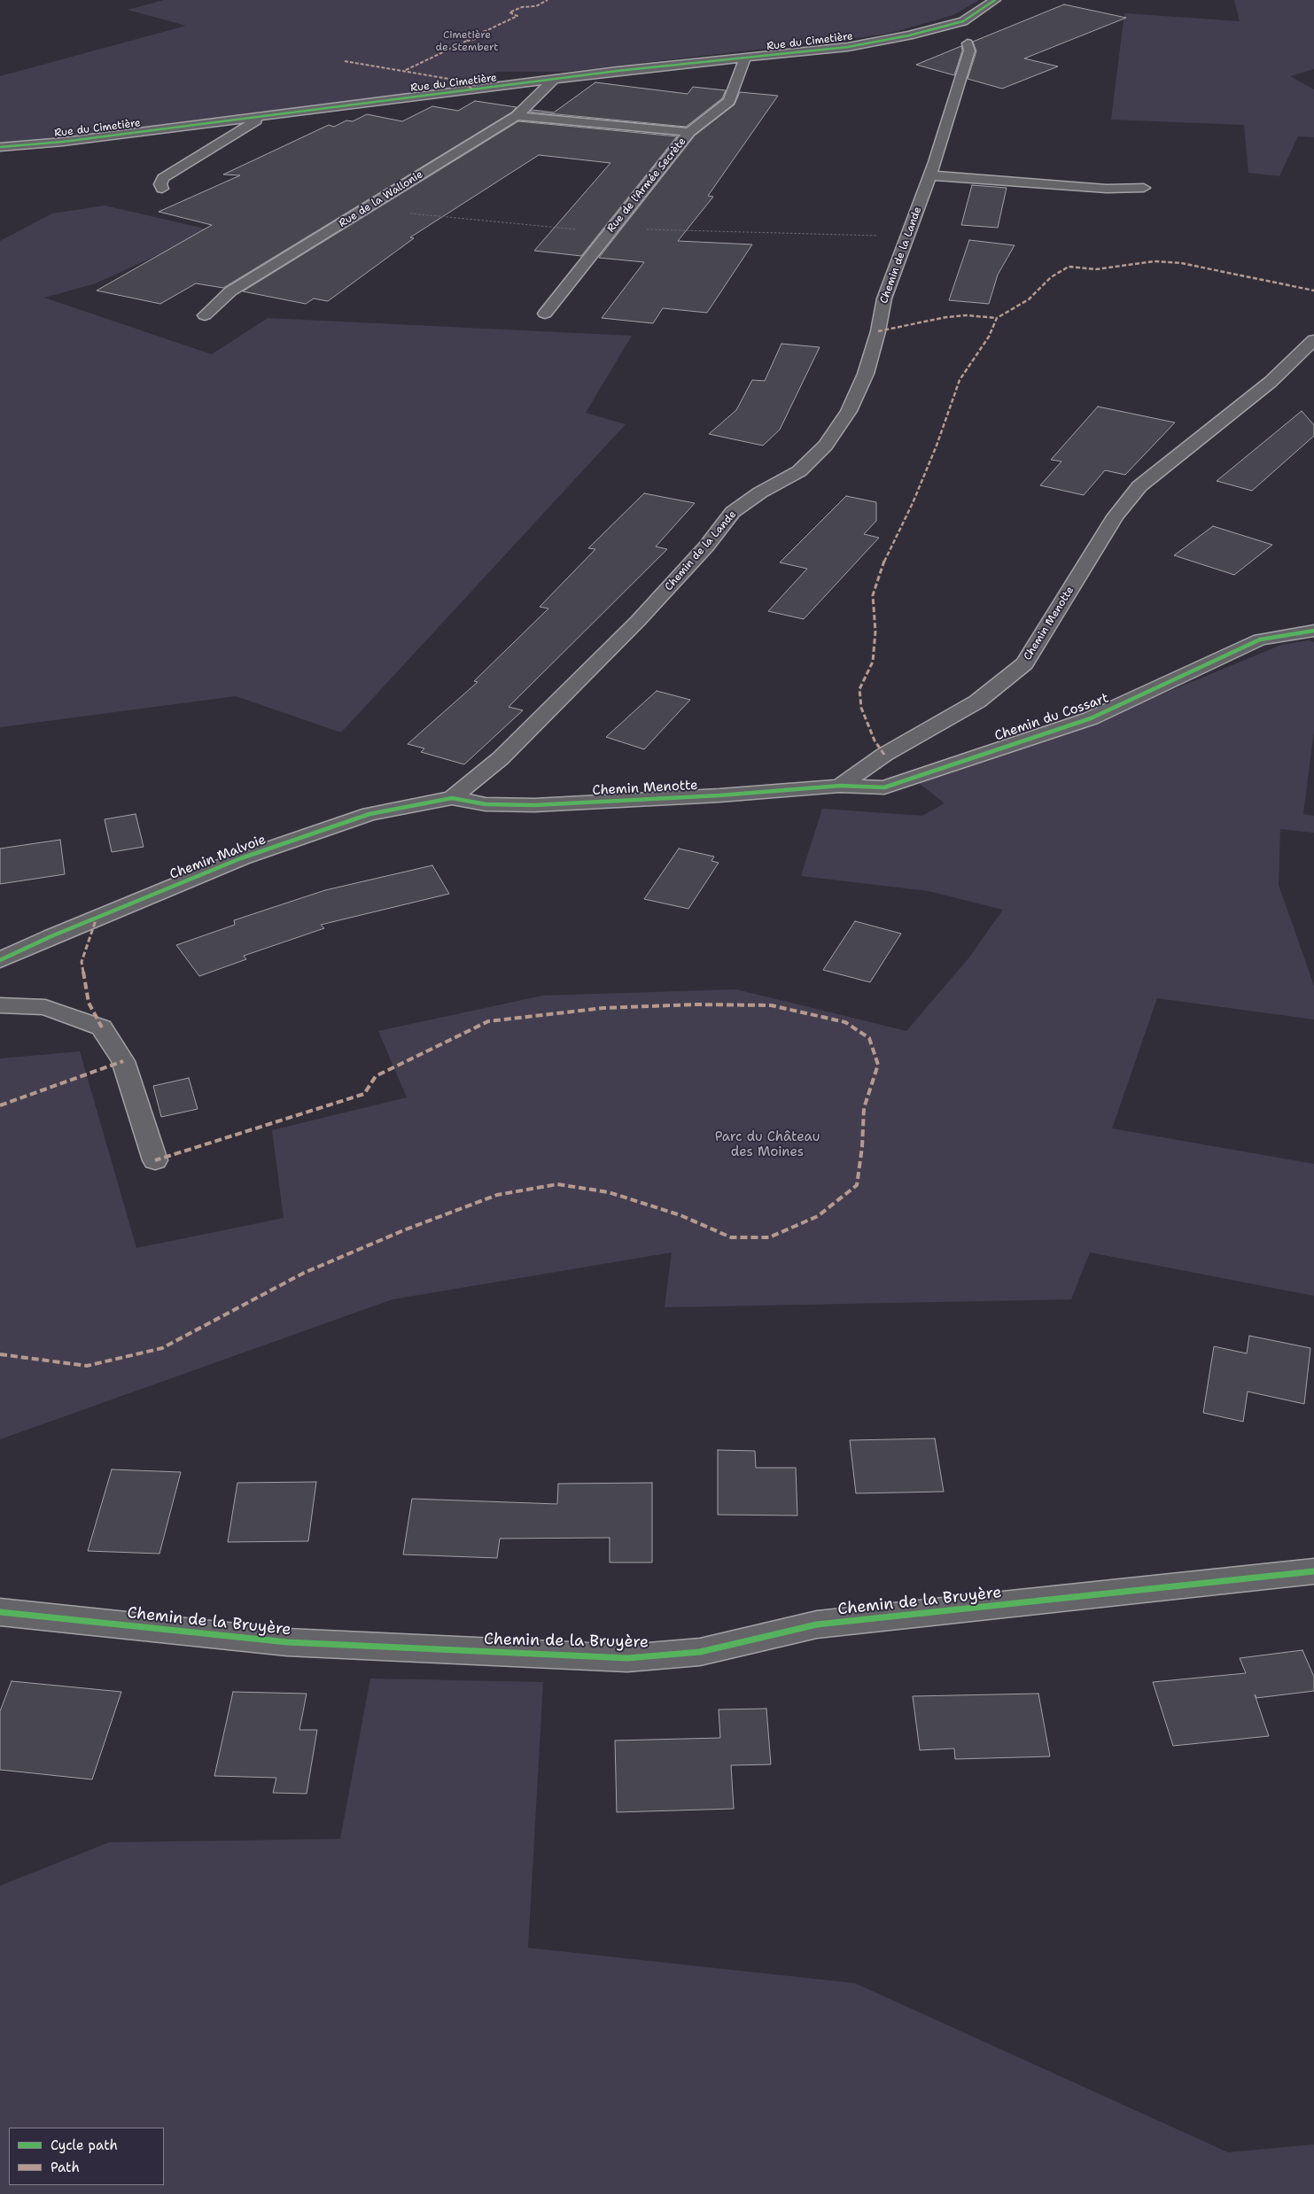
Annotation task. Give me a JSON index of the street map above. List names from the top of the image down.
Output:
{
  "streets": {
    "street": [
      "Rue du Cimetière",
      "Rue de l'Armée Secrète",
      "Rue de la Wallonie",
      "Chemin de la Lande",
      "Chemin Menotte",
      "Chemin du Cossart",
      "Chemin Malvoie",
      "Chemin de la Bruyère"
    ]
  },
  "crossings": [
    ["Rue du Cimetière", "Rue de l'Armée Secrète"],
    ["Rue du Cimetière", "Rue de la Wallonie"],
    ["Chemin de la Lande", "Chemin Menotte"],
    ["Chemin de la Lande", "Chemin Malvoie"],
    ["Chemin Menotte", "Chemin du Cossart"],
    ["Chemin Menotte", "Chemin Malvoie"]
  ],
  "parks": ["Cimetière de Stembert", "Parc du Château des Moines"],
  "legend": ["Cycle path", "Path"]
}
